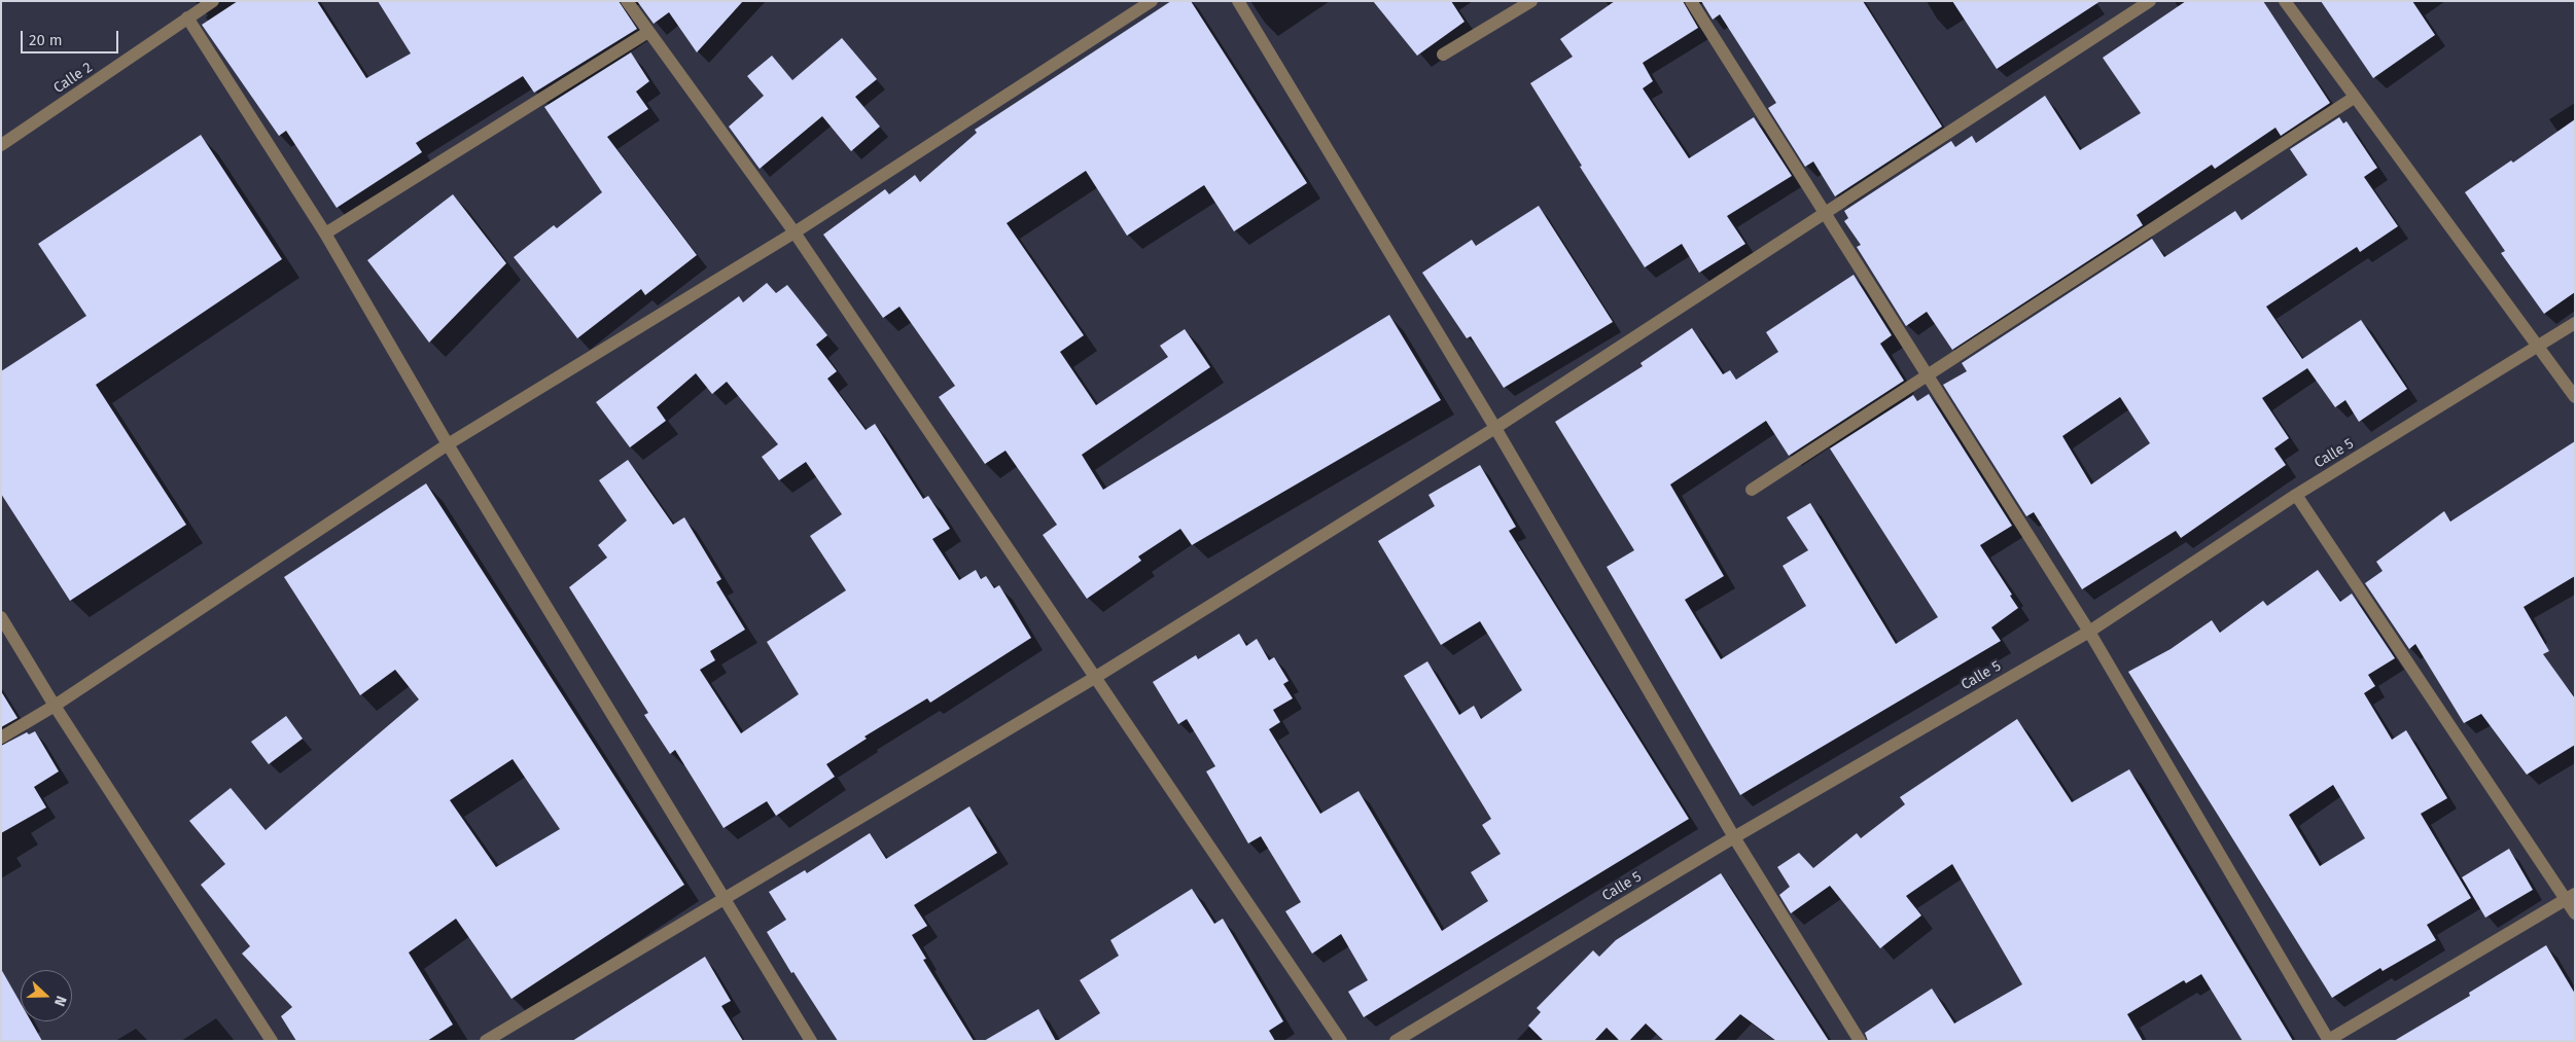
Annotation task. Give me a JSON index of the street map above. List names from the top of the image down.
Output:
{
  "streets": {
    "street": ["Calle 2", "Calle 5"]
  },
  "scale_bar": "20 m",
  "north": "right"
}
